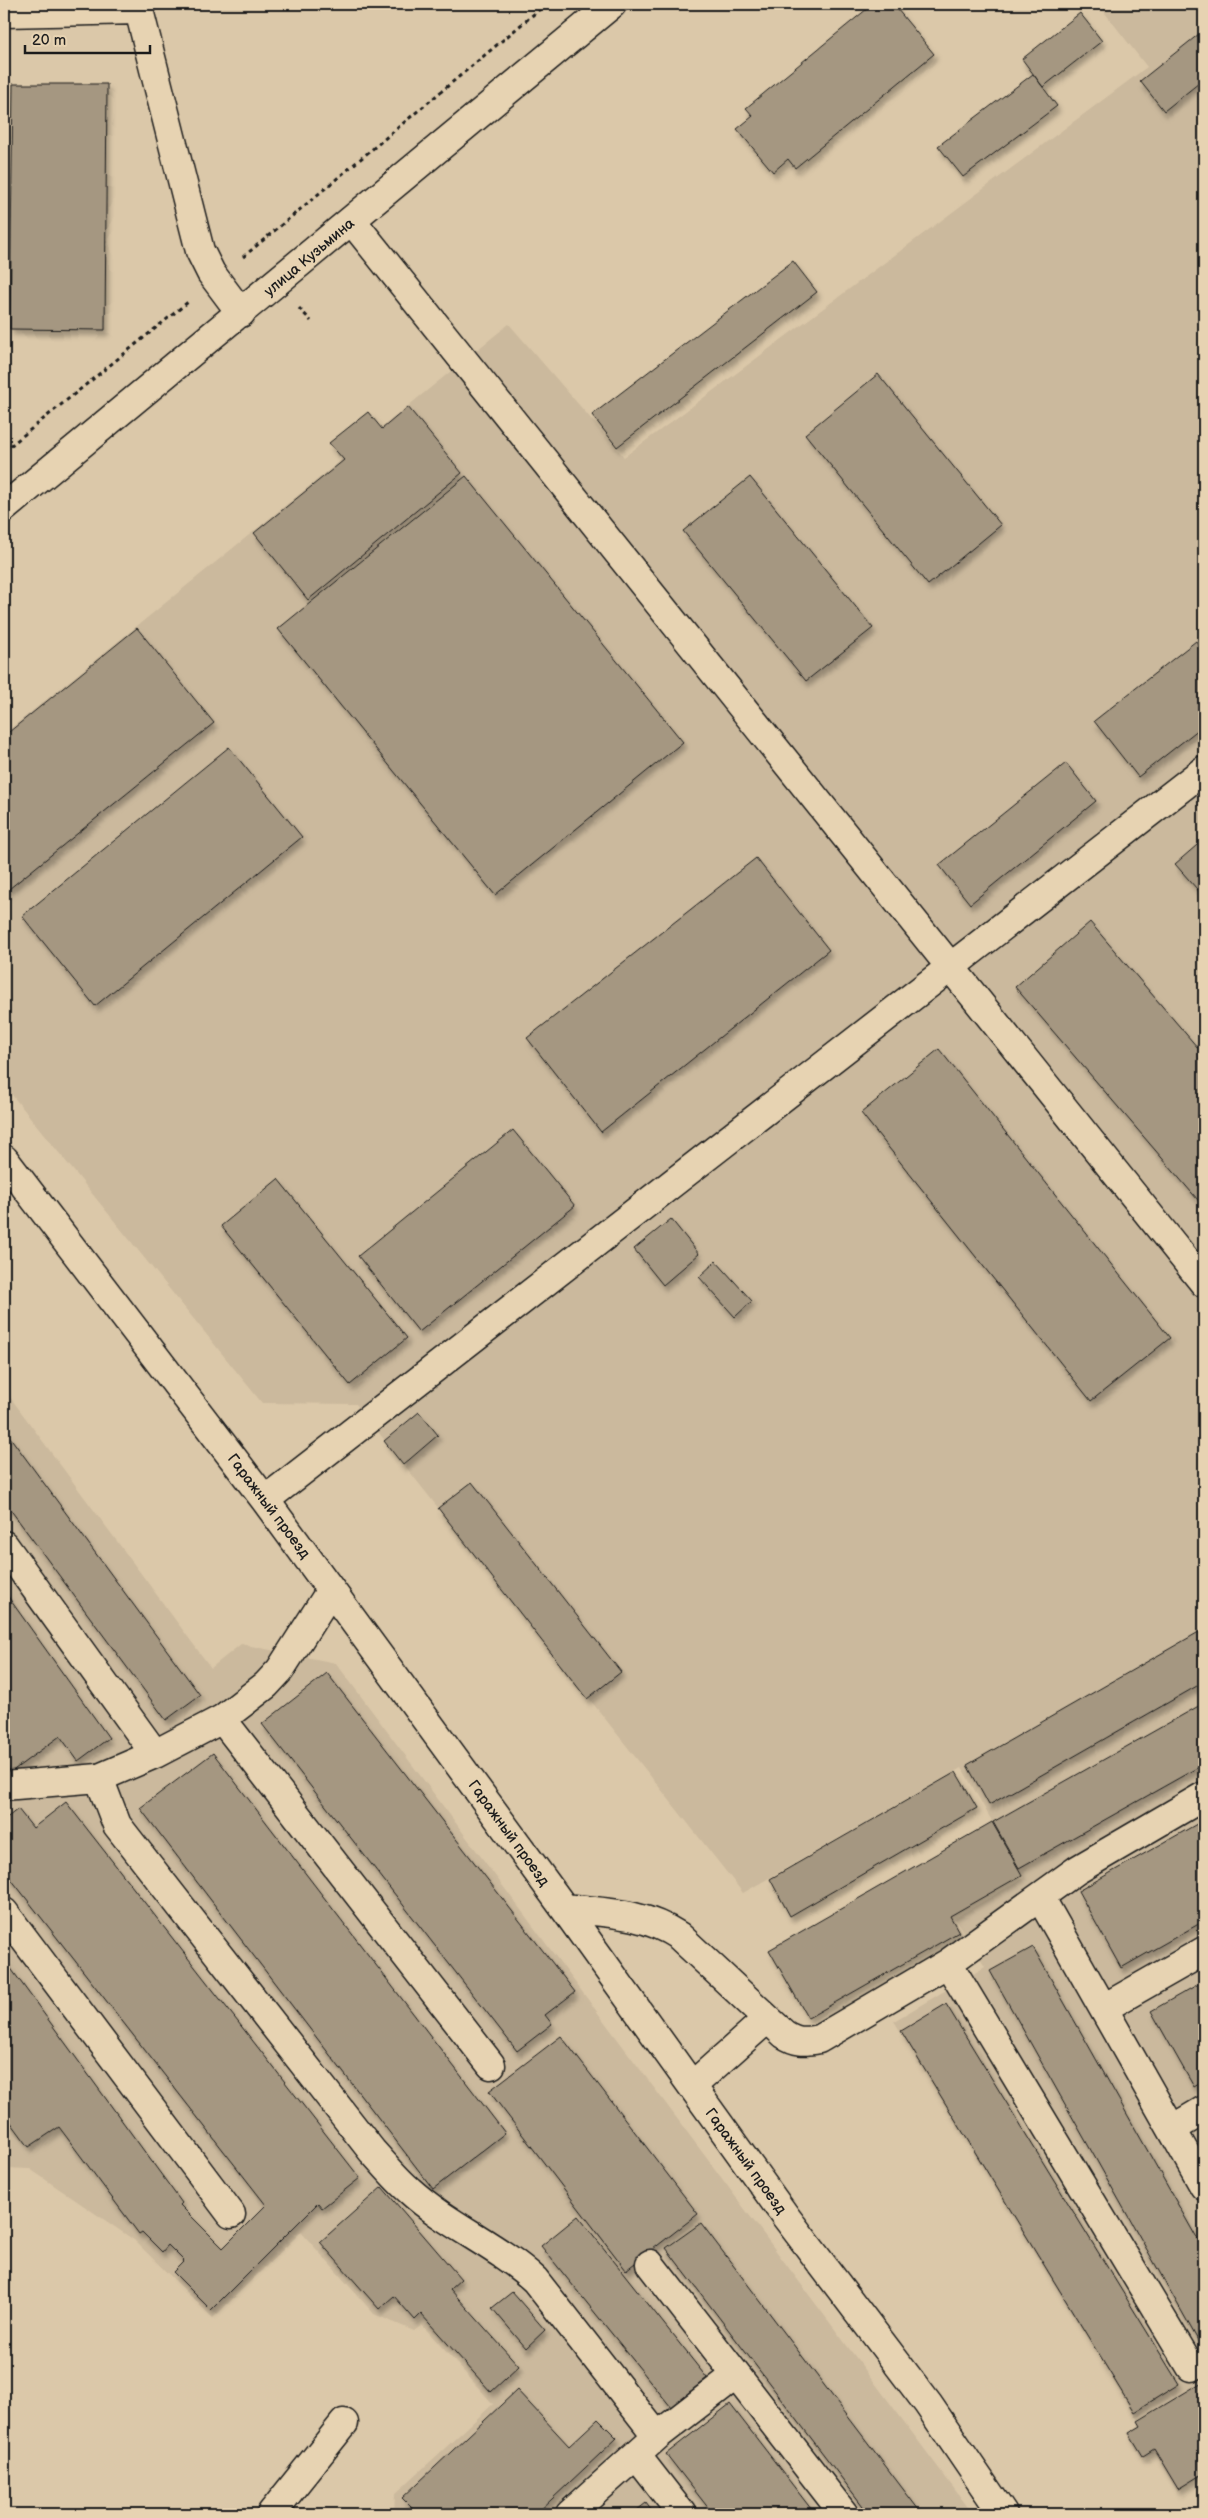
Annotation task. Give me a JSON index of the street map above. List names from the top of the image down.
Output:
{
  "streets": {
    "street": ["улица Кузьмина", "Гаражный проезд"]
  },
  "scale_bar": "20 m"
}
